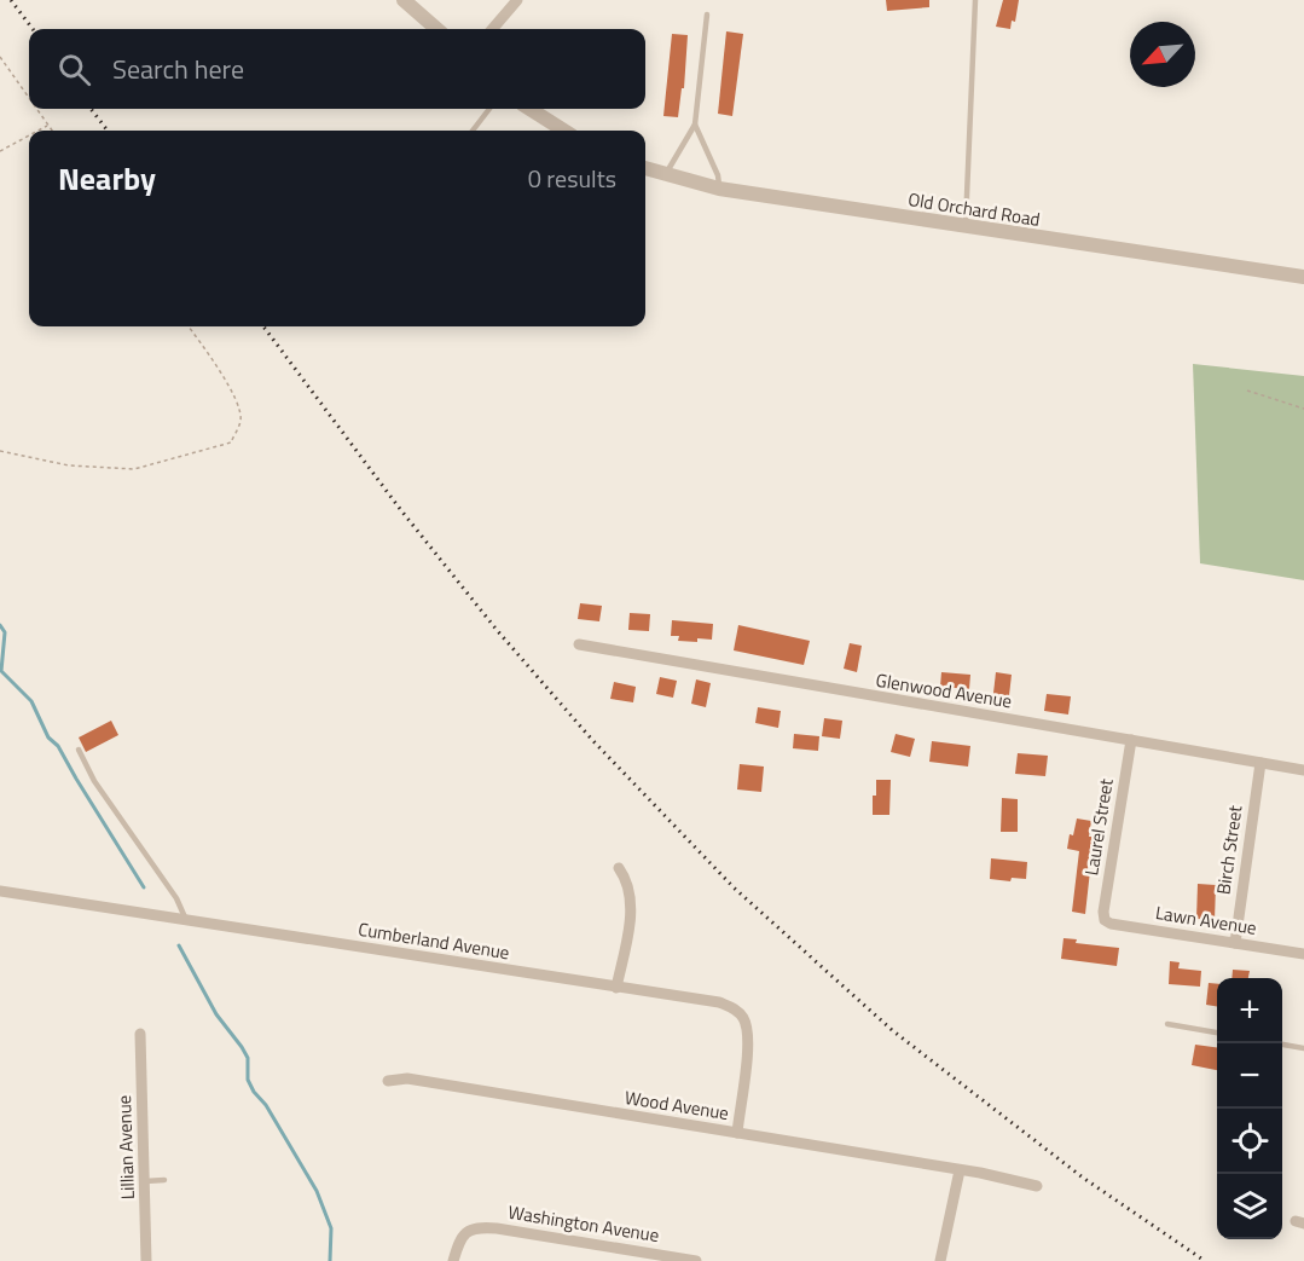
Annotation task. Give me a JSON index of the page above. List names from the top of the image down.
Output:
{
  "streets": {
    "street": [
      "Old Orchard Road",
      "Glenwood Avenue",
      "Laurel Street",
      "Birch Street",
      "Lawn Avenue",
      "Cumberland Avenue",
      "Wood Avenue",
      "Lillian Avenue",
      "Washington Avenue"
    ]
  },
  "crossings": [
    ["Glenwood Avenue", "Laurel Street"],
    ["Glenwood Avenue", "Birch Street"],
    ["Laurel Street", "Lawn Avenue"],
    ["Birch Street", "Lawn Avenue"],
    ["Cumberland Avenue", "Wood Avenue"]
  ],
  "north": "bottom left",
  "page": {
    "search": "Search here",
    "heading": ["Nearby", "0 results"],
    "map_buttons": ["+", "−"]
  }
}
